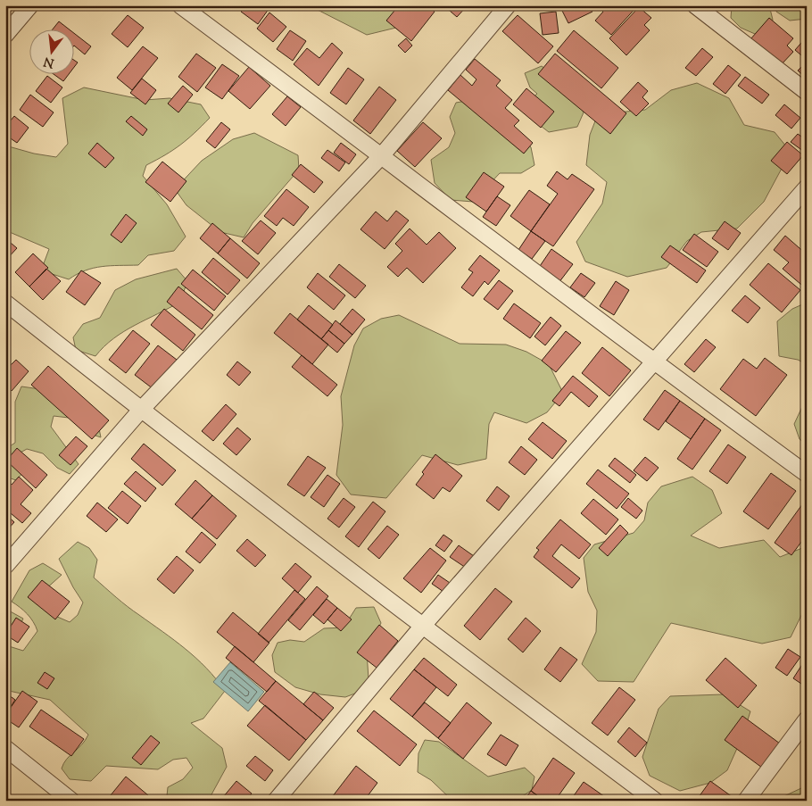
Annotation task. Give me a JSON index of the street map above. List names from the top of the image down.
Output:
{
  "north": "bottom"
}
